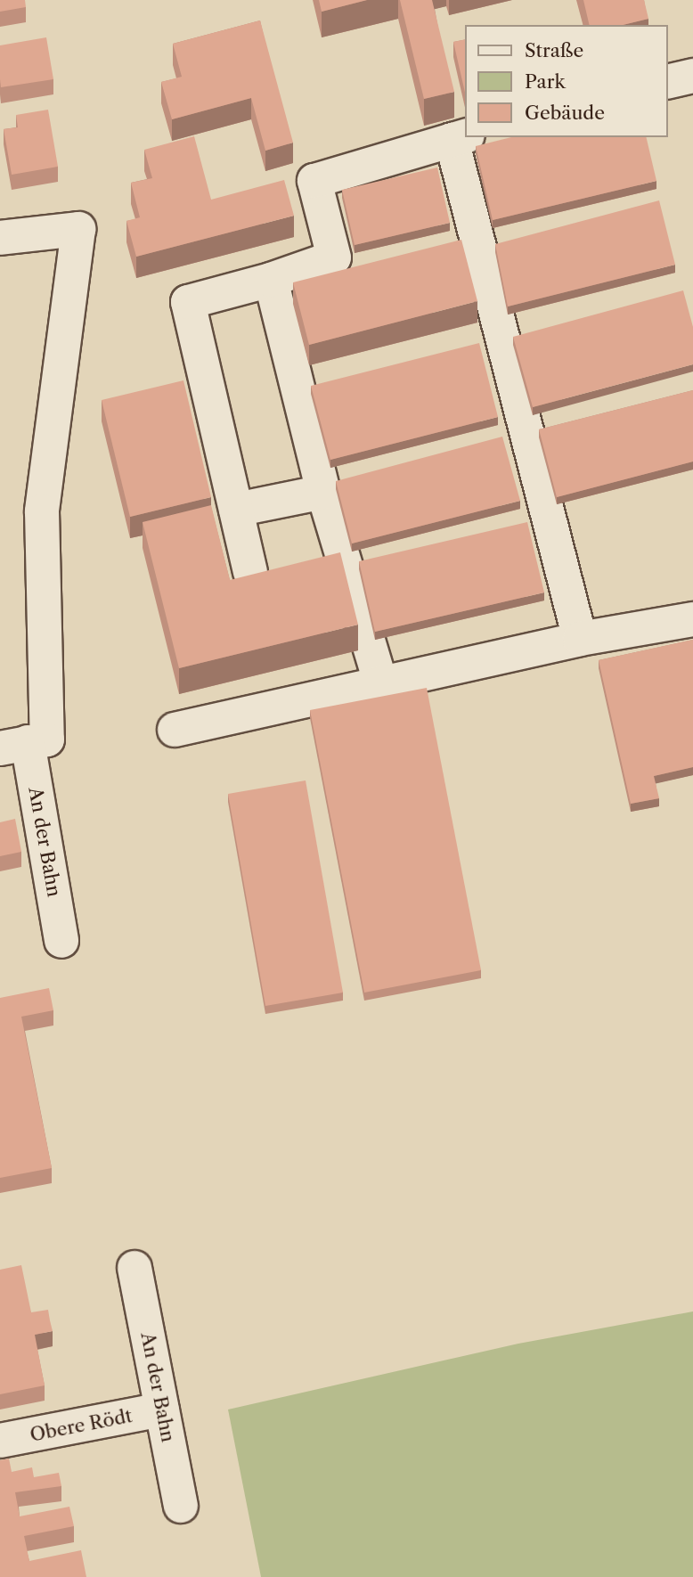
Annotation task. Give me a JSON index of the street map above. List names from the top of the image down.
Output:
{
  "streets": {
    "street": ["An der Bahn", "Obere Rödt"]
  },
  "crossings": [
    ["An der Bahn", "Obere Rödt"]
  ],
  "legend": ["Straße", "Park", "Gebäude"]
}
